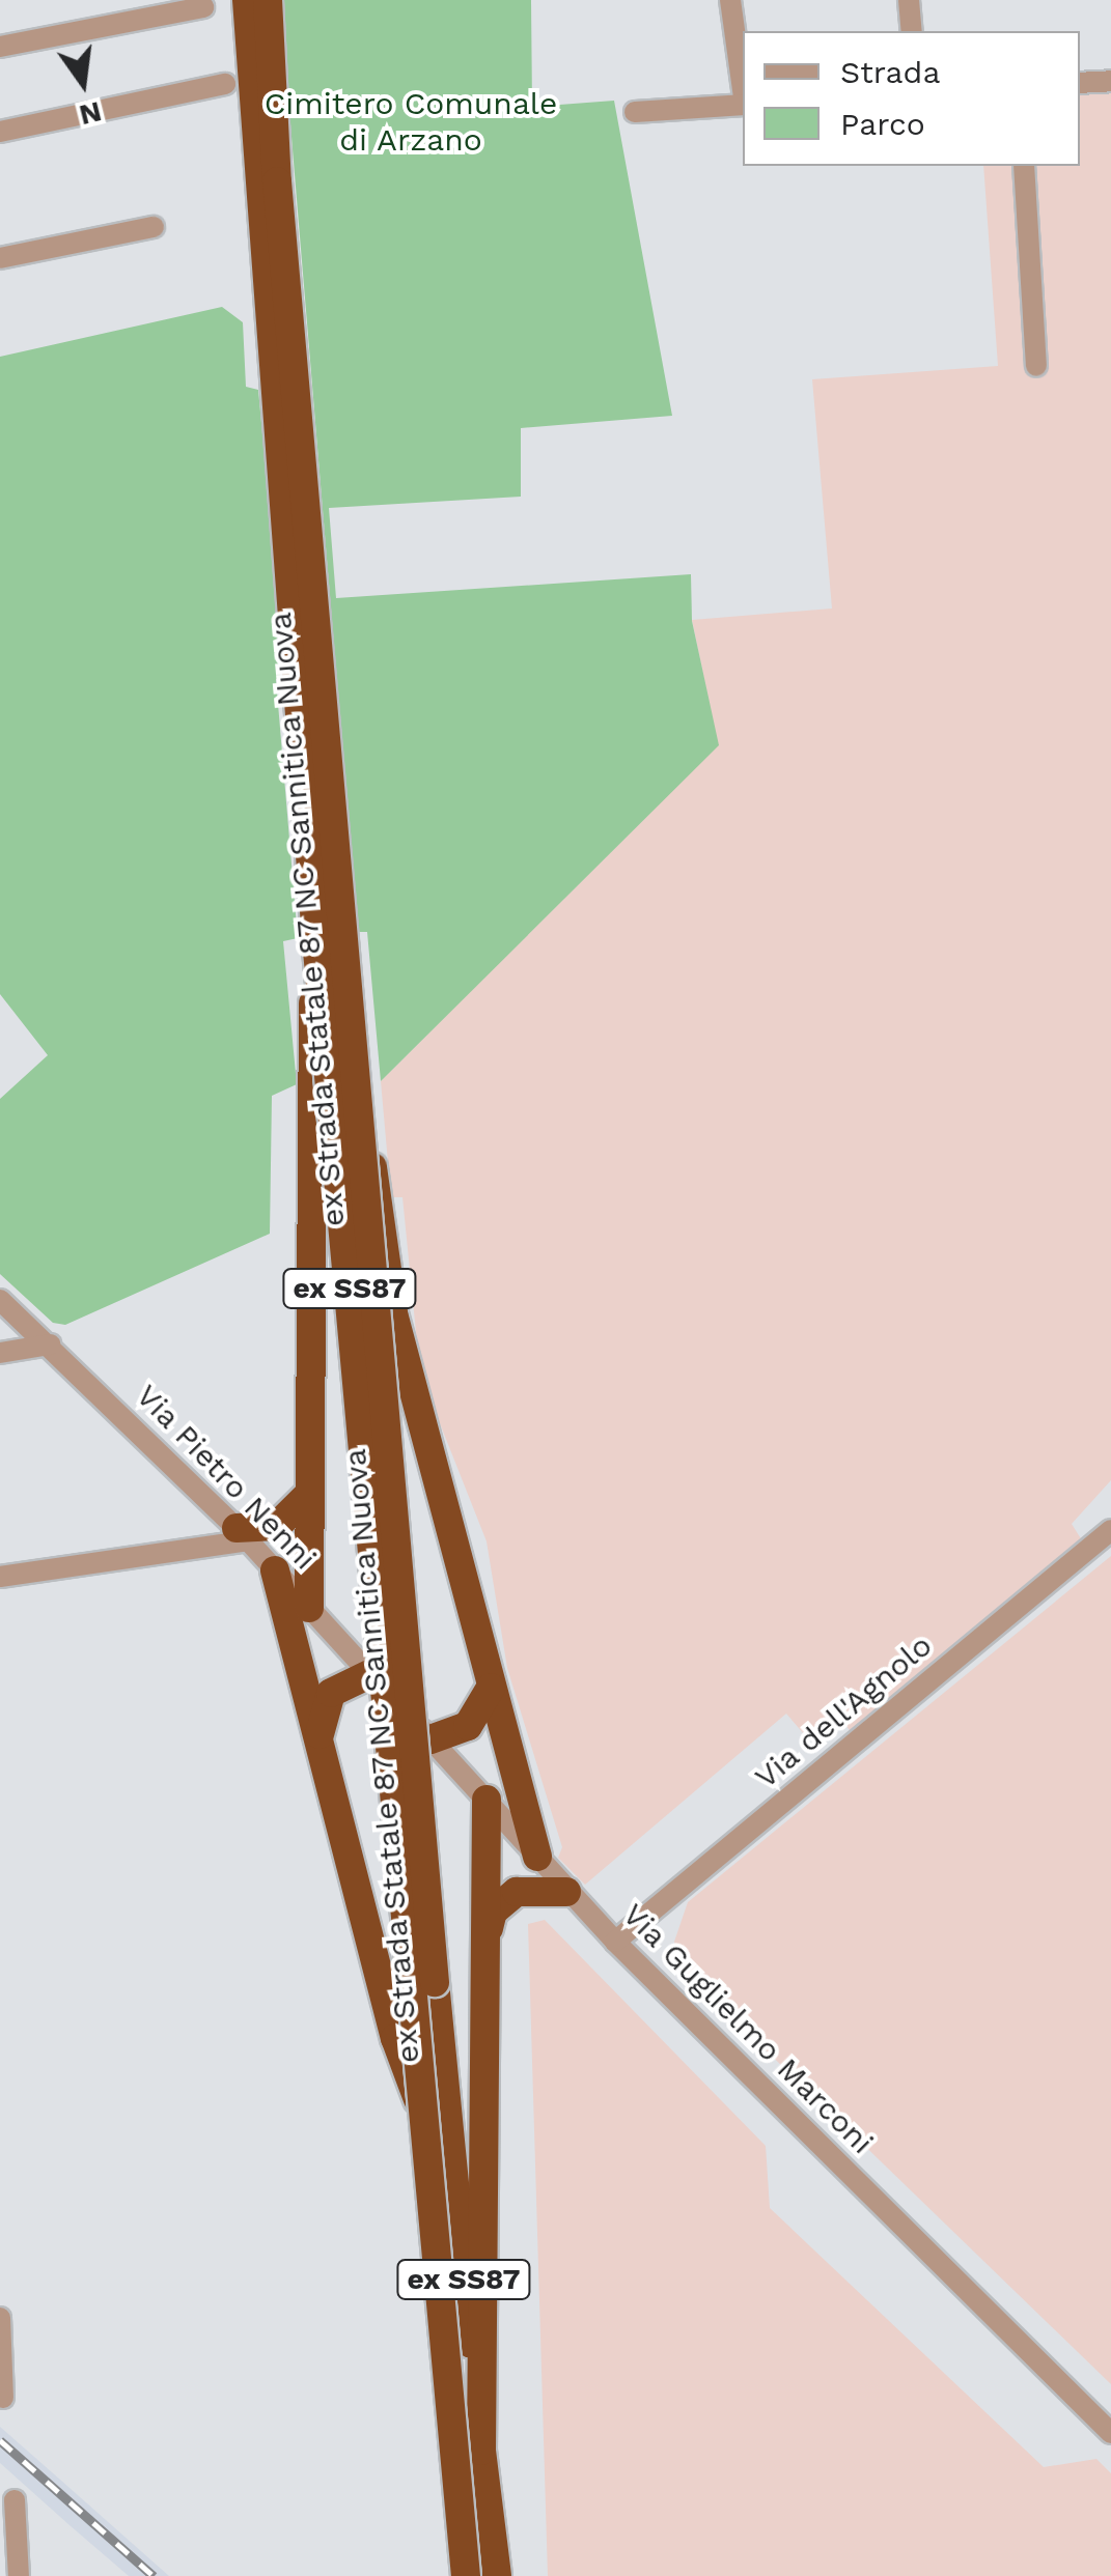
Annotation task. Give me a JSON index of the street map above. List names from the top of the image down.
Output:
{
  "streets": {
    "highway": ["ex Strada Statale 87 NC Sannitica Nuova", "ex SS87"],
    "street": ["Via Pietro Nenni", "Via dell'Agnolo", "Via Guglielmo Marconi"]
  },
  "crossings": [
    ["Via Pietro Nenni", "Via Guglielmo Marconi"],
    ["Via dell'Agnolo", "Via Guglielmo Marconi"]
  ],
  "parks": ["Cimitero Comunale di Arzano"],
  "legend": ["Strada", "Parco"],
  "north": "bottom"
}
